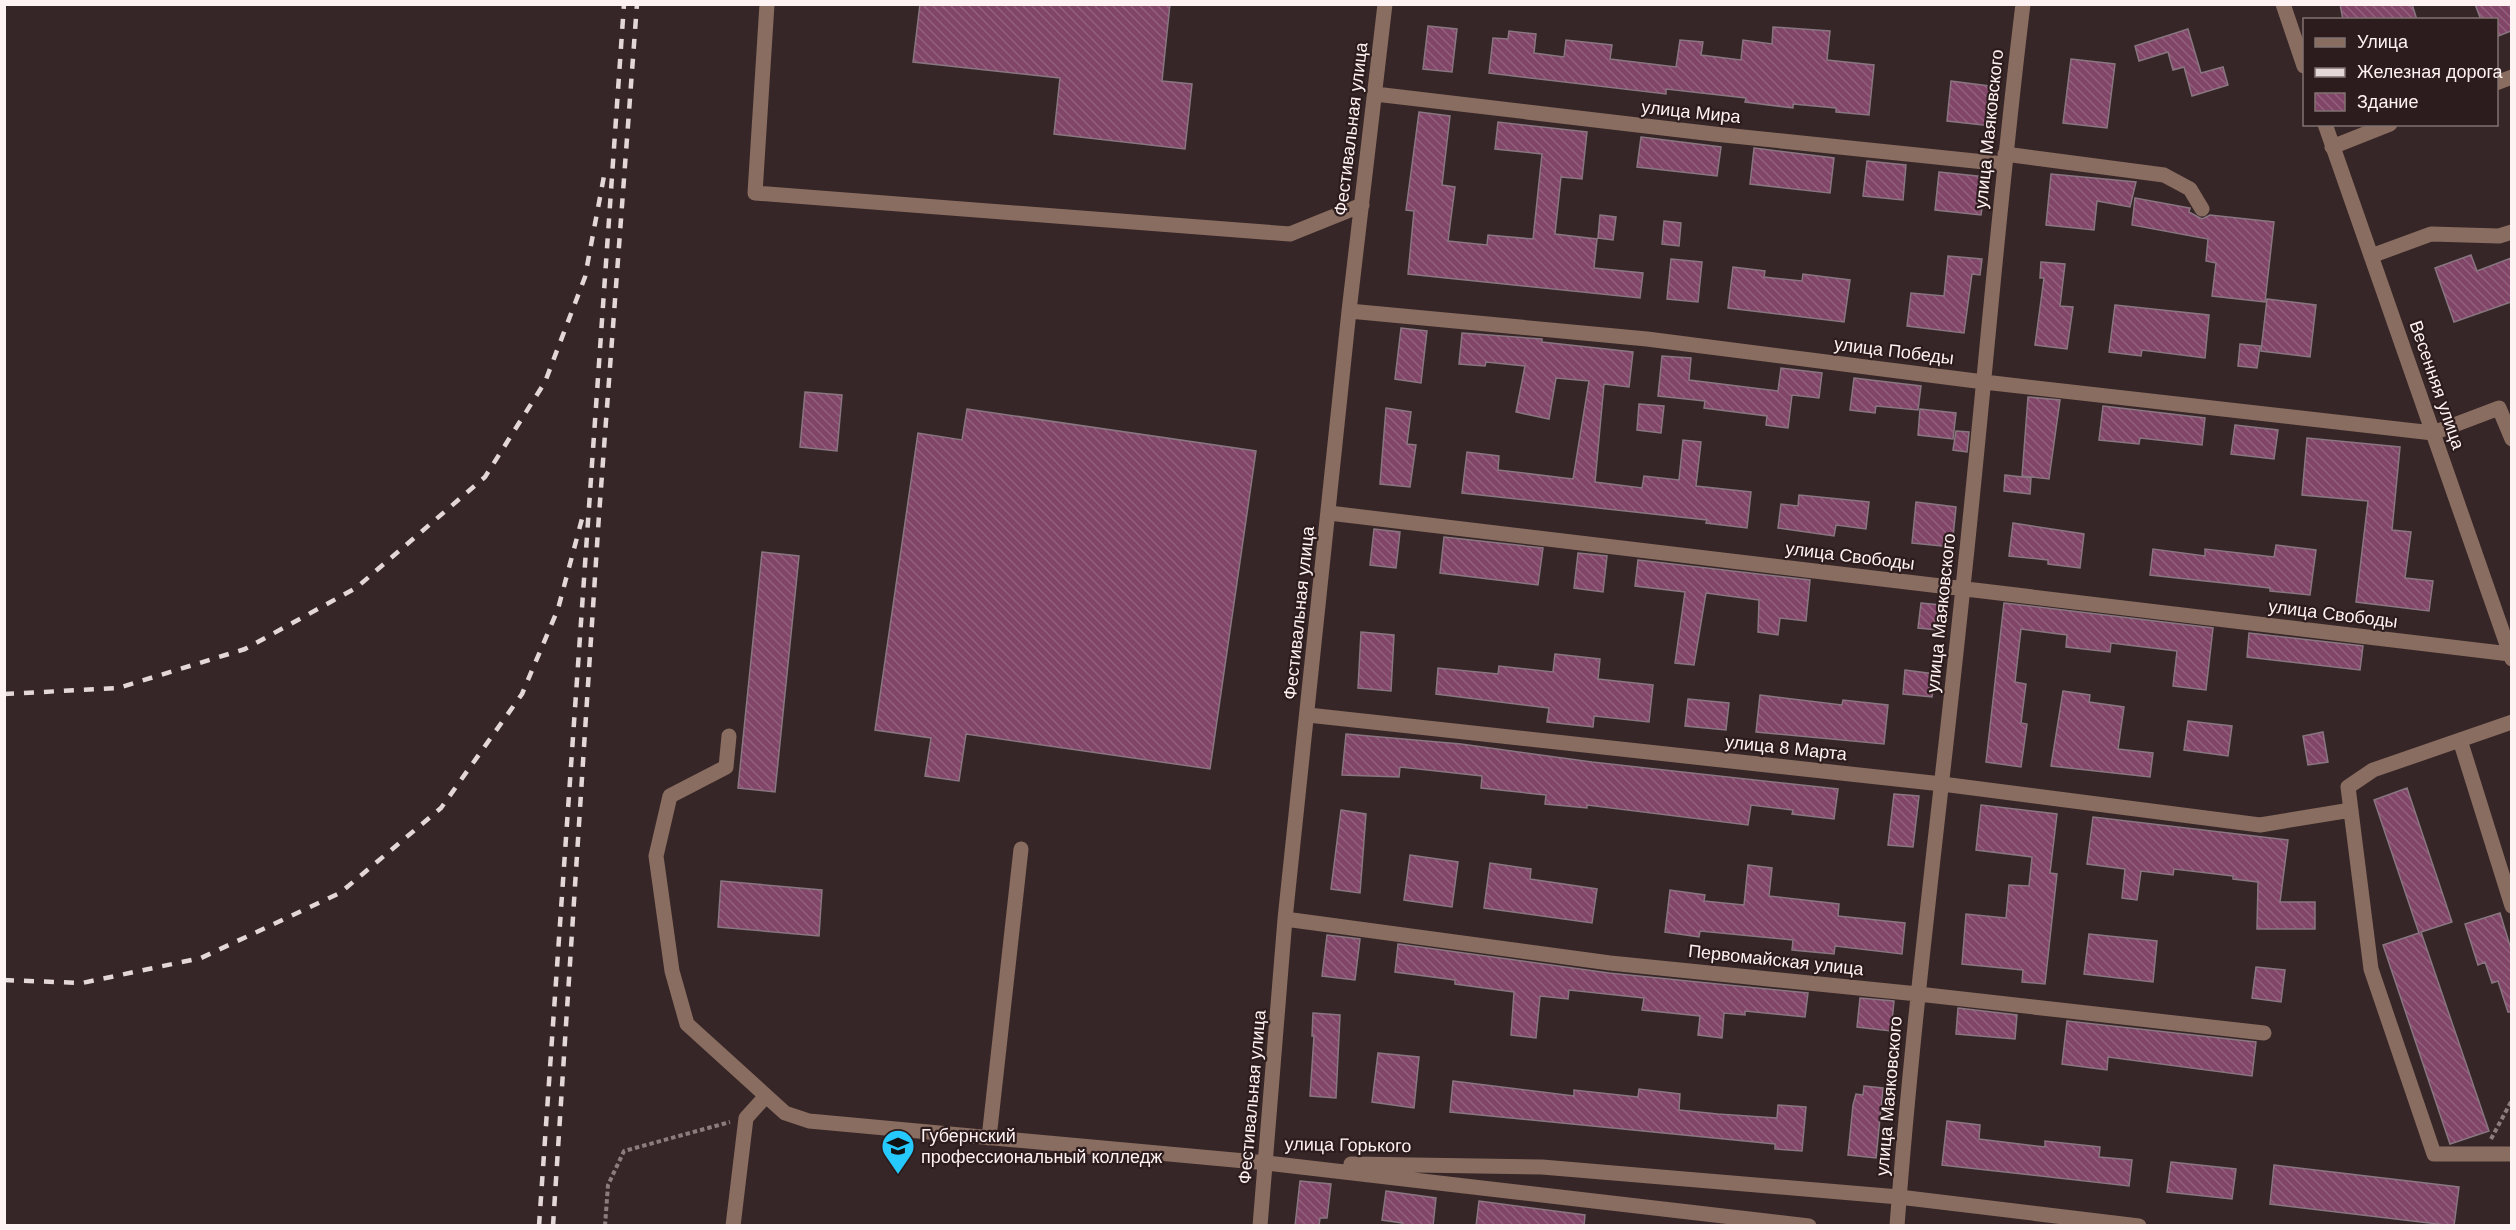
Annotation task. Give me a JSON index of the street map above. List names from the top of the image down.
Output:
{
  "streets": {
    "street": [
      "улица Мира",
      "Фестивальная улица",
      "улица Маяковского",
      "улица Победы",
      "Весенняя улица",
      "улица Свободы",
      "улица 8 Марта",
      "Первомайская улица",
      "улица Горького"
    ]
  },
  "crossings": [
    ["улица Мира", "Фестивальная улица"],
    ["улица Мира", "улица Маяковского"],
    ["Фестивальная улица", "улица Победы"],
    ["Фестивальная улица", "улица Свободы"],
    ["Фестивальная улица", "улица 8 Марта"],
    ["Фестивальная улица", "Первомайская улица"],
    ["Фестивальная улица", "улица Горького"],
    ["улица Маяковского", "улица Победы"],
    ["улица Маяковского", "улица Свободы"],
    ["улица Маяковского", "улица 8 Марта"],
    ["улица Маяковского", "Первомайская улица"],
    ["улица Маяковского", "улица Горького"],
    ["улица Победы", "Весенняя улица"],
    ["Весенняя улица", "улица Свободы"]
  ],
  "places": {
    "school or university": ["Губернский профессиональный колледж"]
  },
  "legend": ["Улица", "Железная дорога", "Здание"]
}
